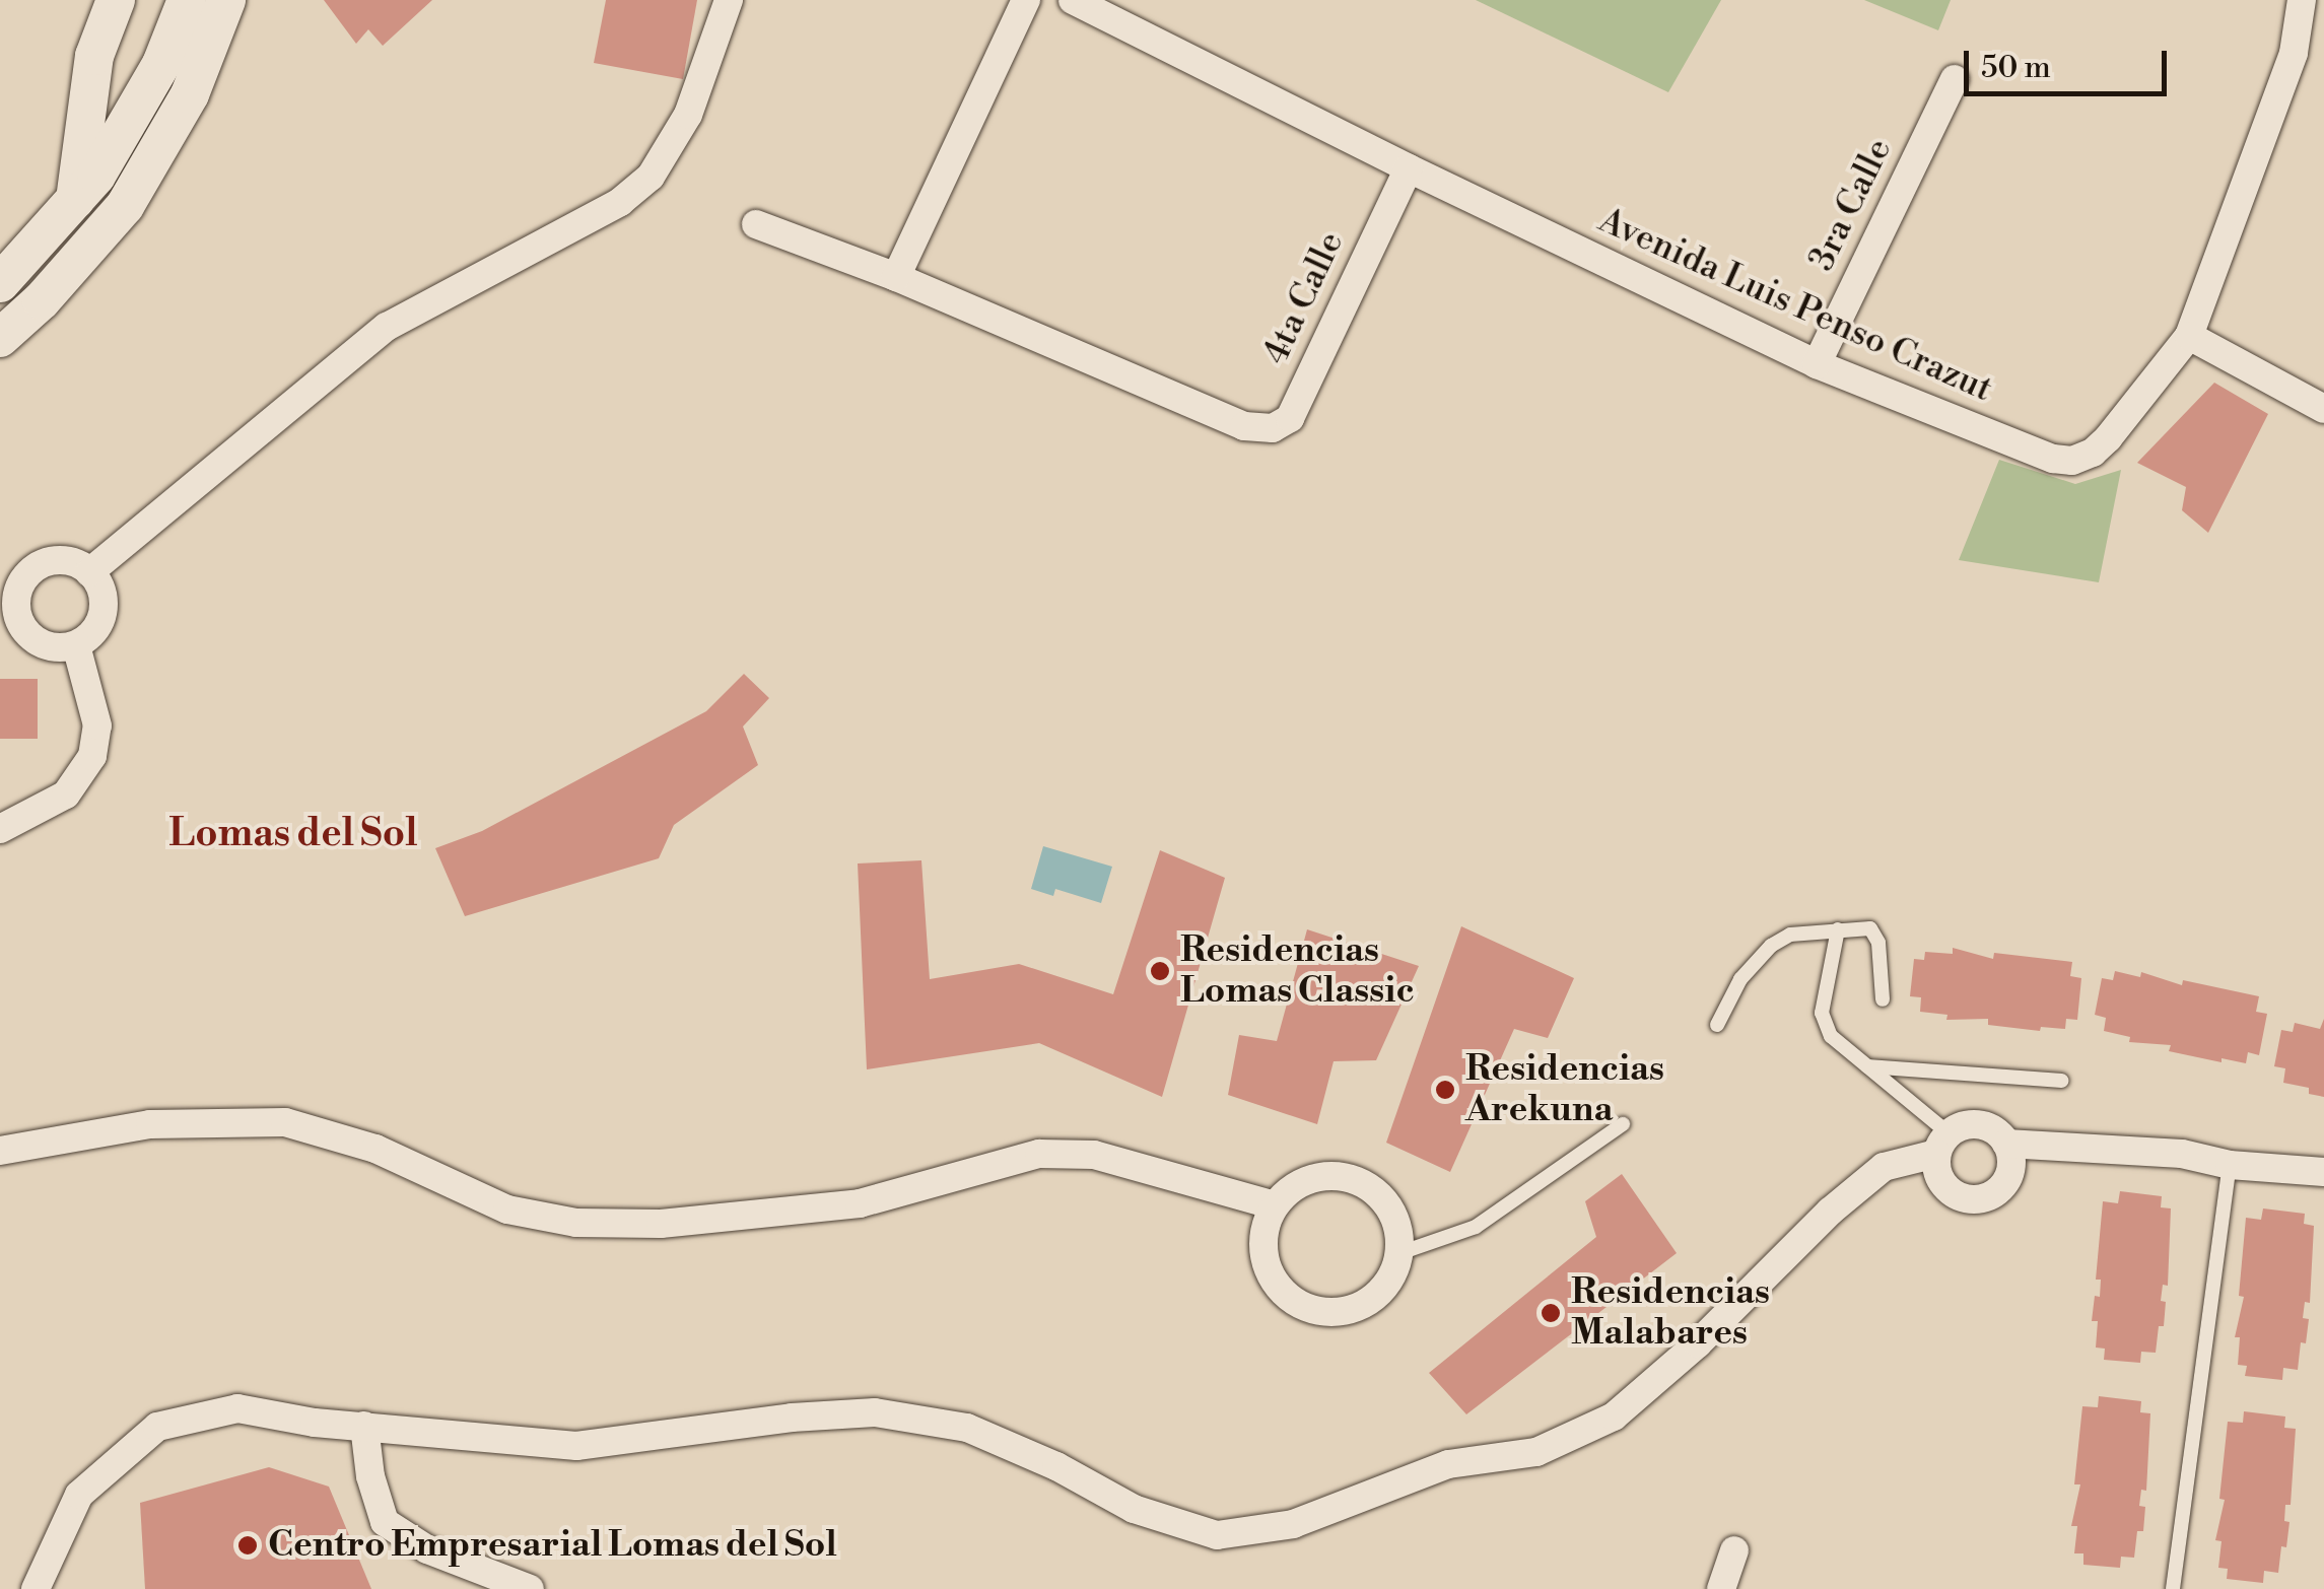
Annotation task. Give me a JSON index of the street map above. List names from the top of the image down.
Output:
{
  "streets": {
    "street": ["3ra Calle", "4ta Calle", "Avenida Luis Penso Crazut"]
  },
  "crossings": [
    ["3ra Calle", "Avenida Luis Penso Crazut"],
    ["4ta Calle", "Avenida Luis Penso Crazut"]
  ],
  "districts": ["Lomas del Sol"],
  "places": [
    "Residencias Lomas Classic",
    "Residencias Arekuna",
    "Residencias Malabares",
    "Centro Empresarial Lomas del Sol"
  ],
  "scale_bar": "50 m"
}
